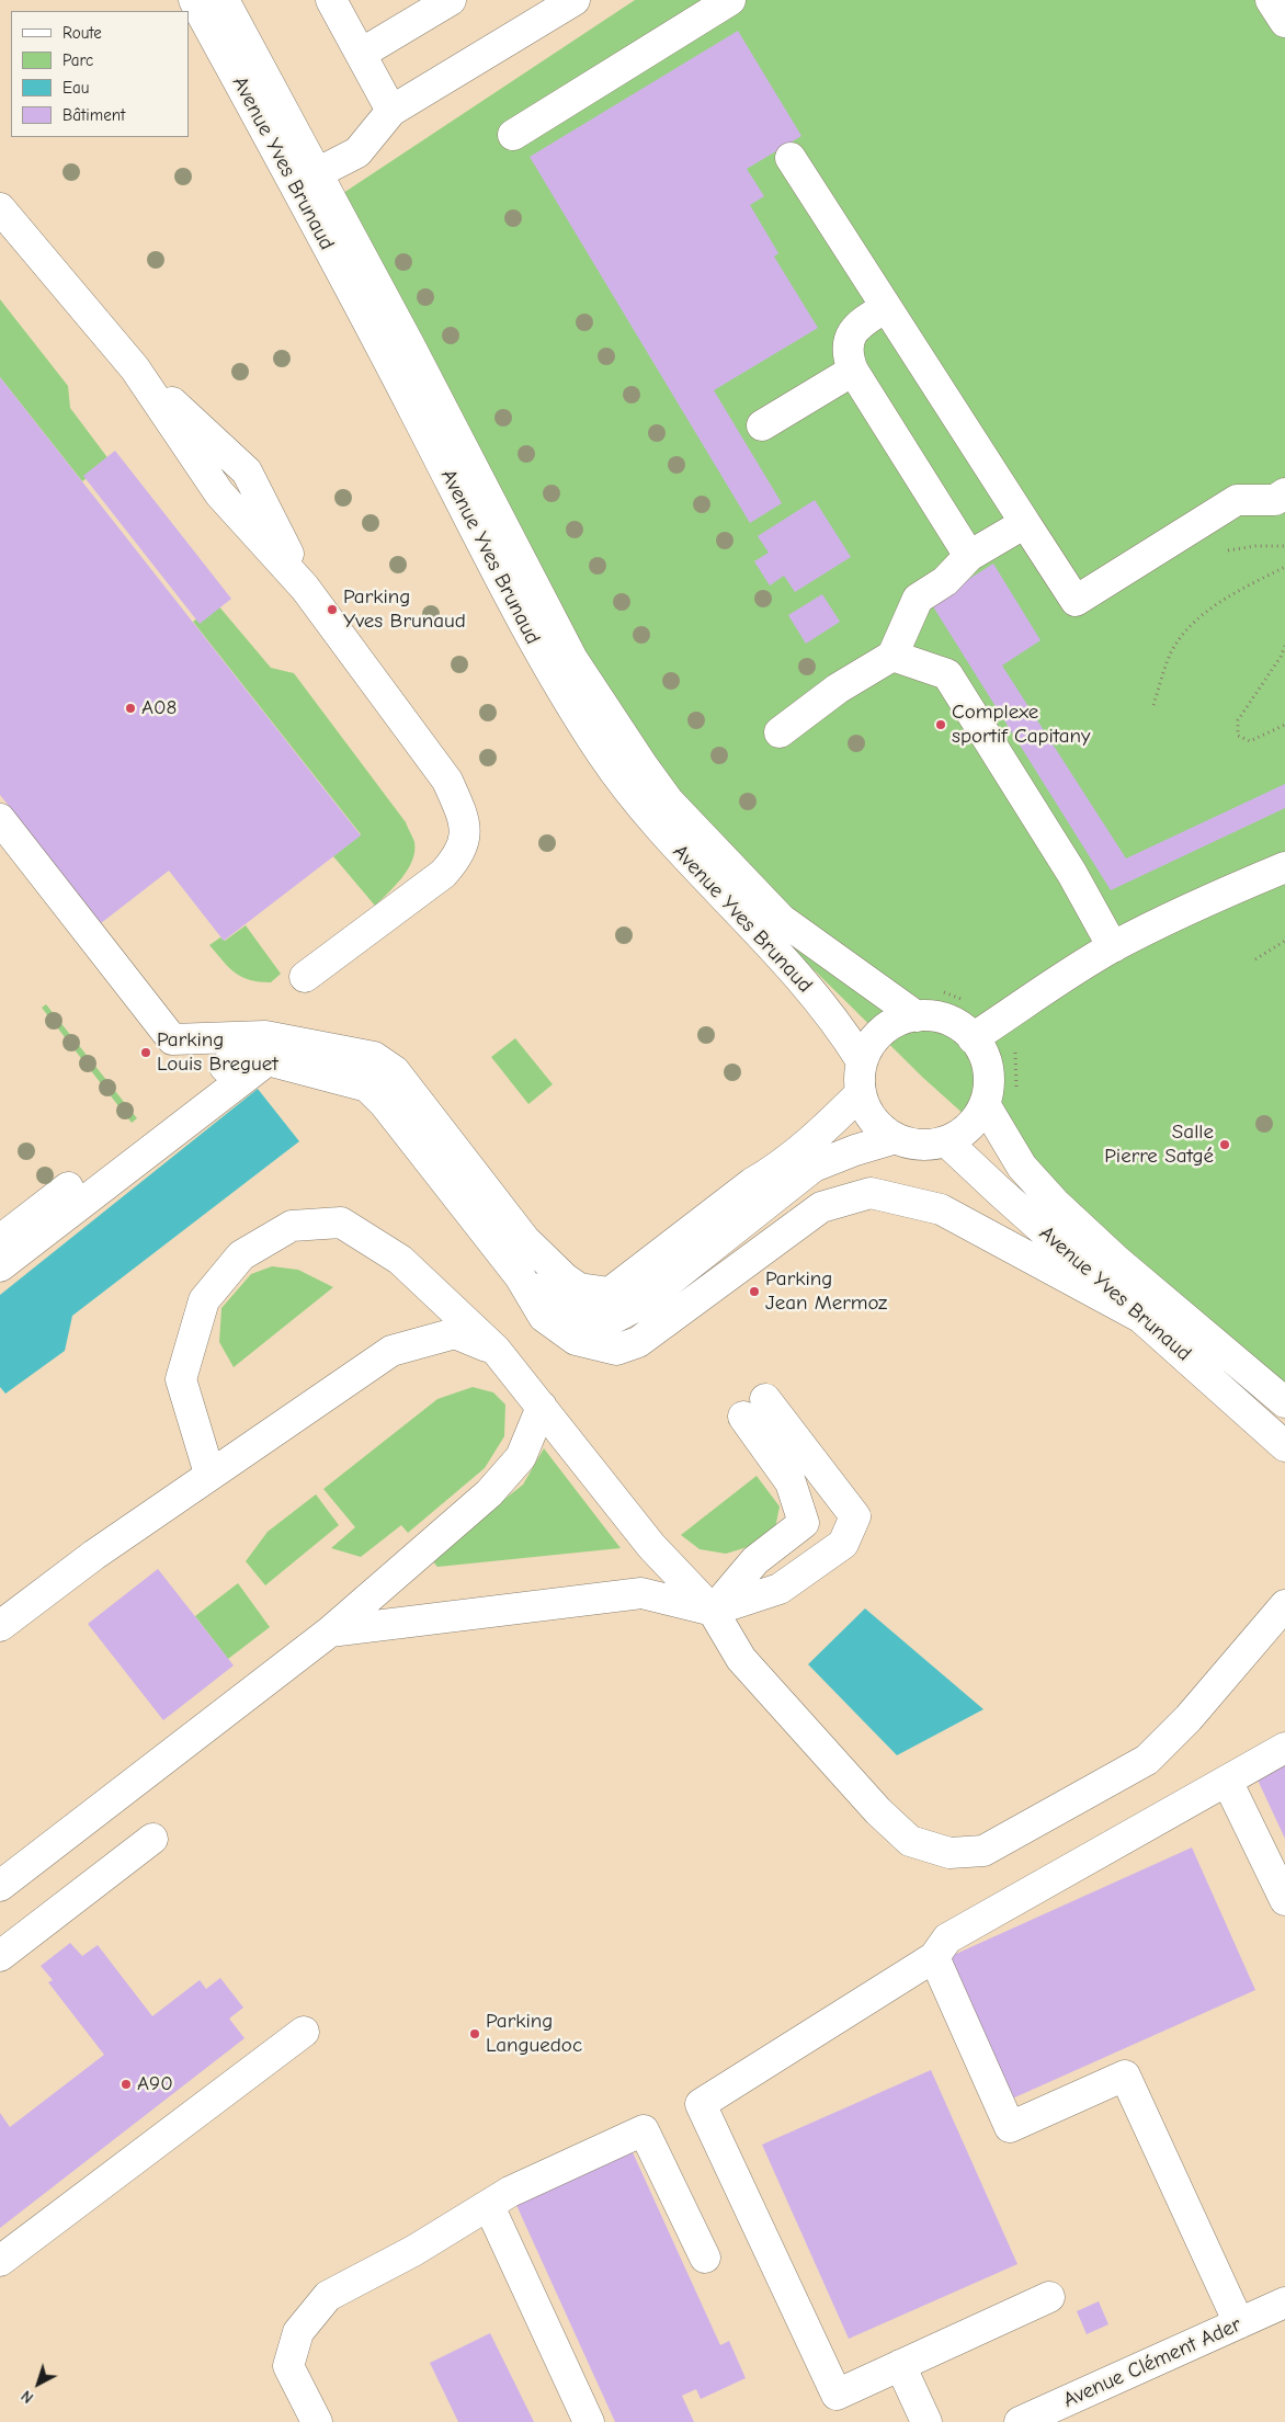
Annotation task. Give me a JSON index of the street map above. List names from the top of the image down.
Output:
{
  "streets": {
    "street": ["Avenue Yves Brunaud", "Avenue Clément Ader"]
  },
  "places": [
    "Parking Yves Brunaud",
    "A08",
    "Complexe sportif Capitany",
    "Parking Louis Breguet",
    "Salle Pierre Satgé",
    "Parking Jean Mermoz",
    "Parking Languedoc",
    "A90"
  ],
  "legend": [
    "Route",
    "Parc",
    "Eau",
    "Bâtiment"
  ],
  "north": "bottom left"
}
